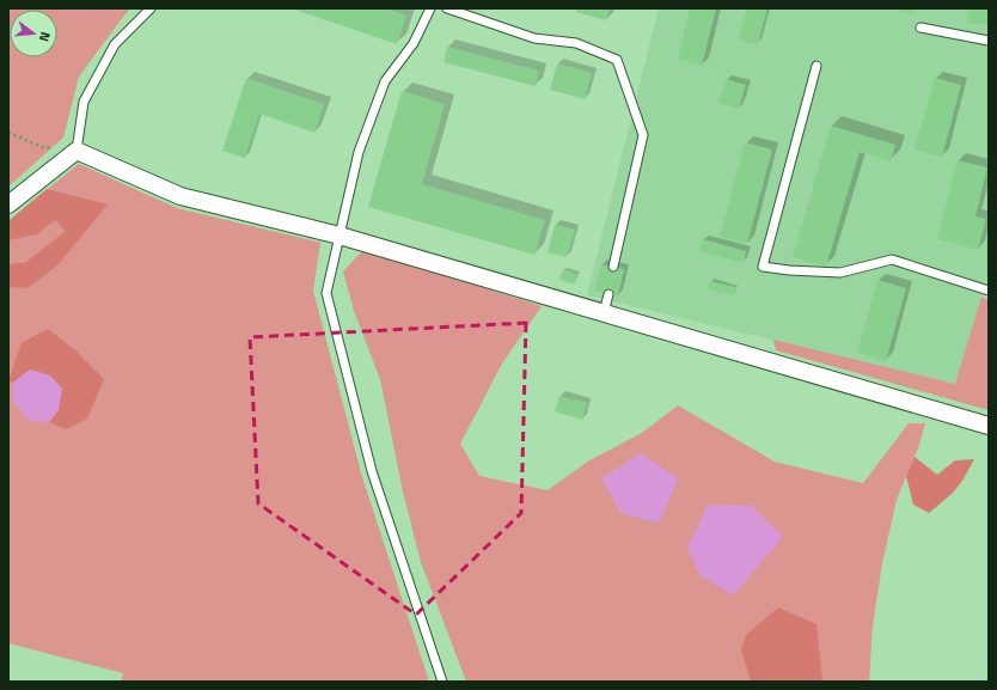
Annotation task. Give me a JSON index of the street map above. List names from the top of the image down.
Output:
{
  "north": "right"
}
